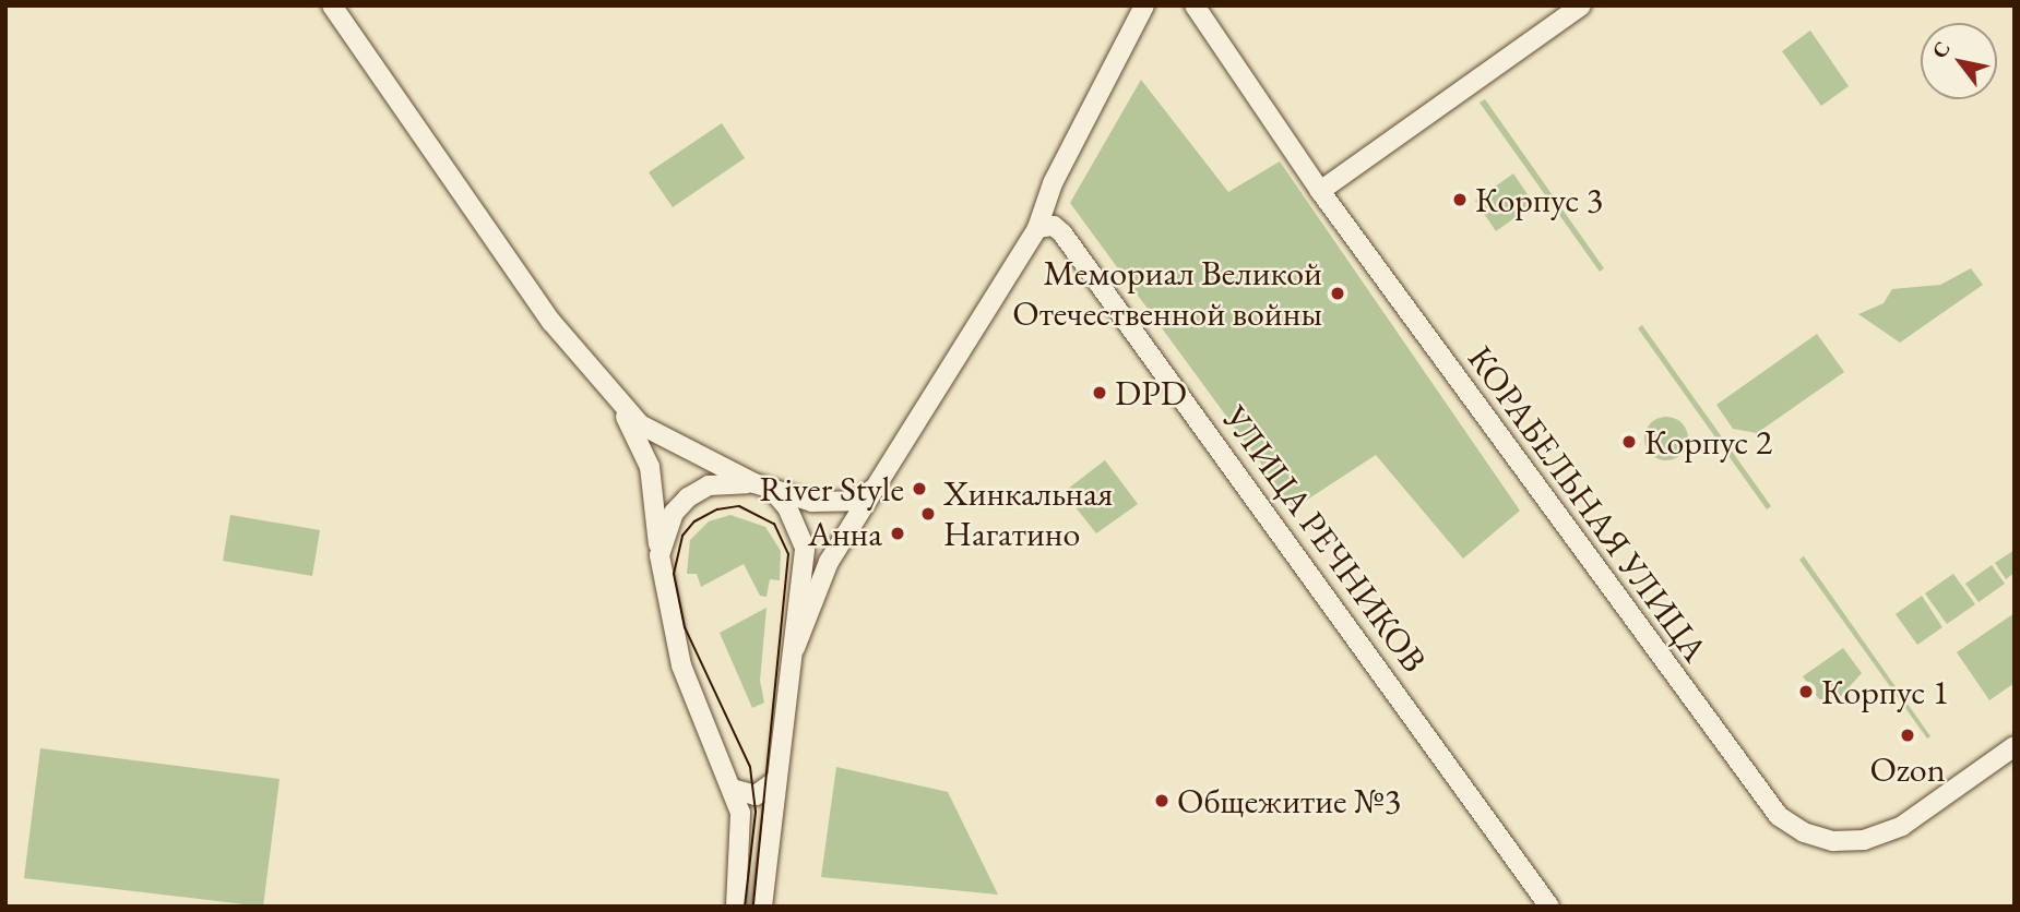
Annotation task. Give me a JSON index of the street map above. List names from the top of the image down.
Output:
{
  "streets": {
    "street": ["КОРАБЕЛЬНАЯ УЛИЦА", "УЛИЦА РЕЧНИКОВ"]
  },
  "places": [
    "Корпус 3",
    "Мемориал Великой Отечественной войны",
    "DPD",
    "Корпус 2",
    "River Style",
    "Хинкальная Нагатино",
    "Анна",
    "Корпус 1",
    "Ozon",
    "Общежитие №3"
  ],
  "north": "top left"
}
